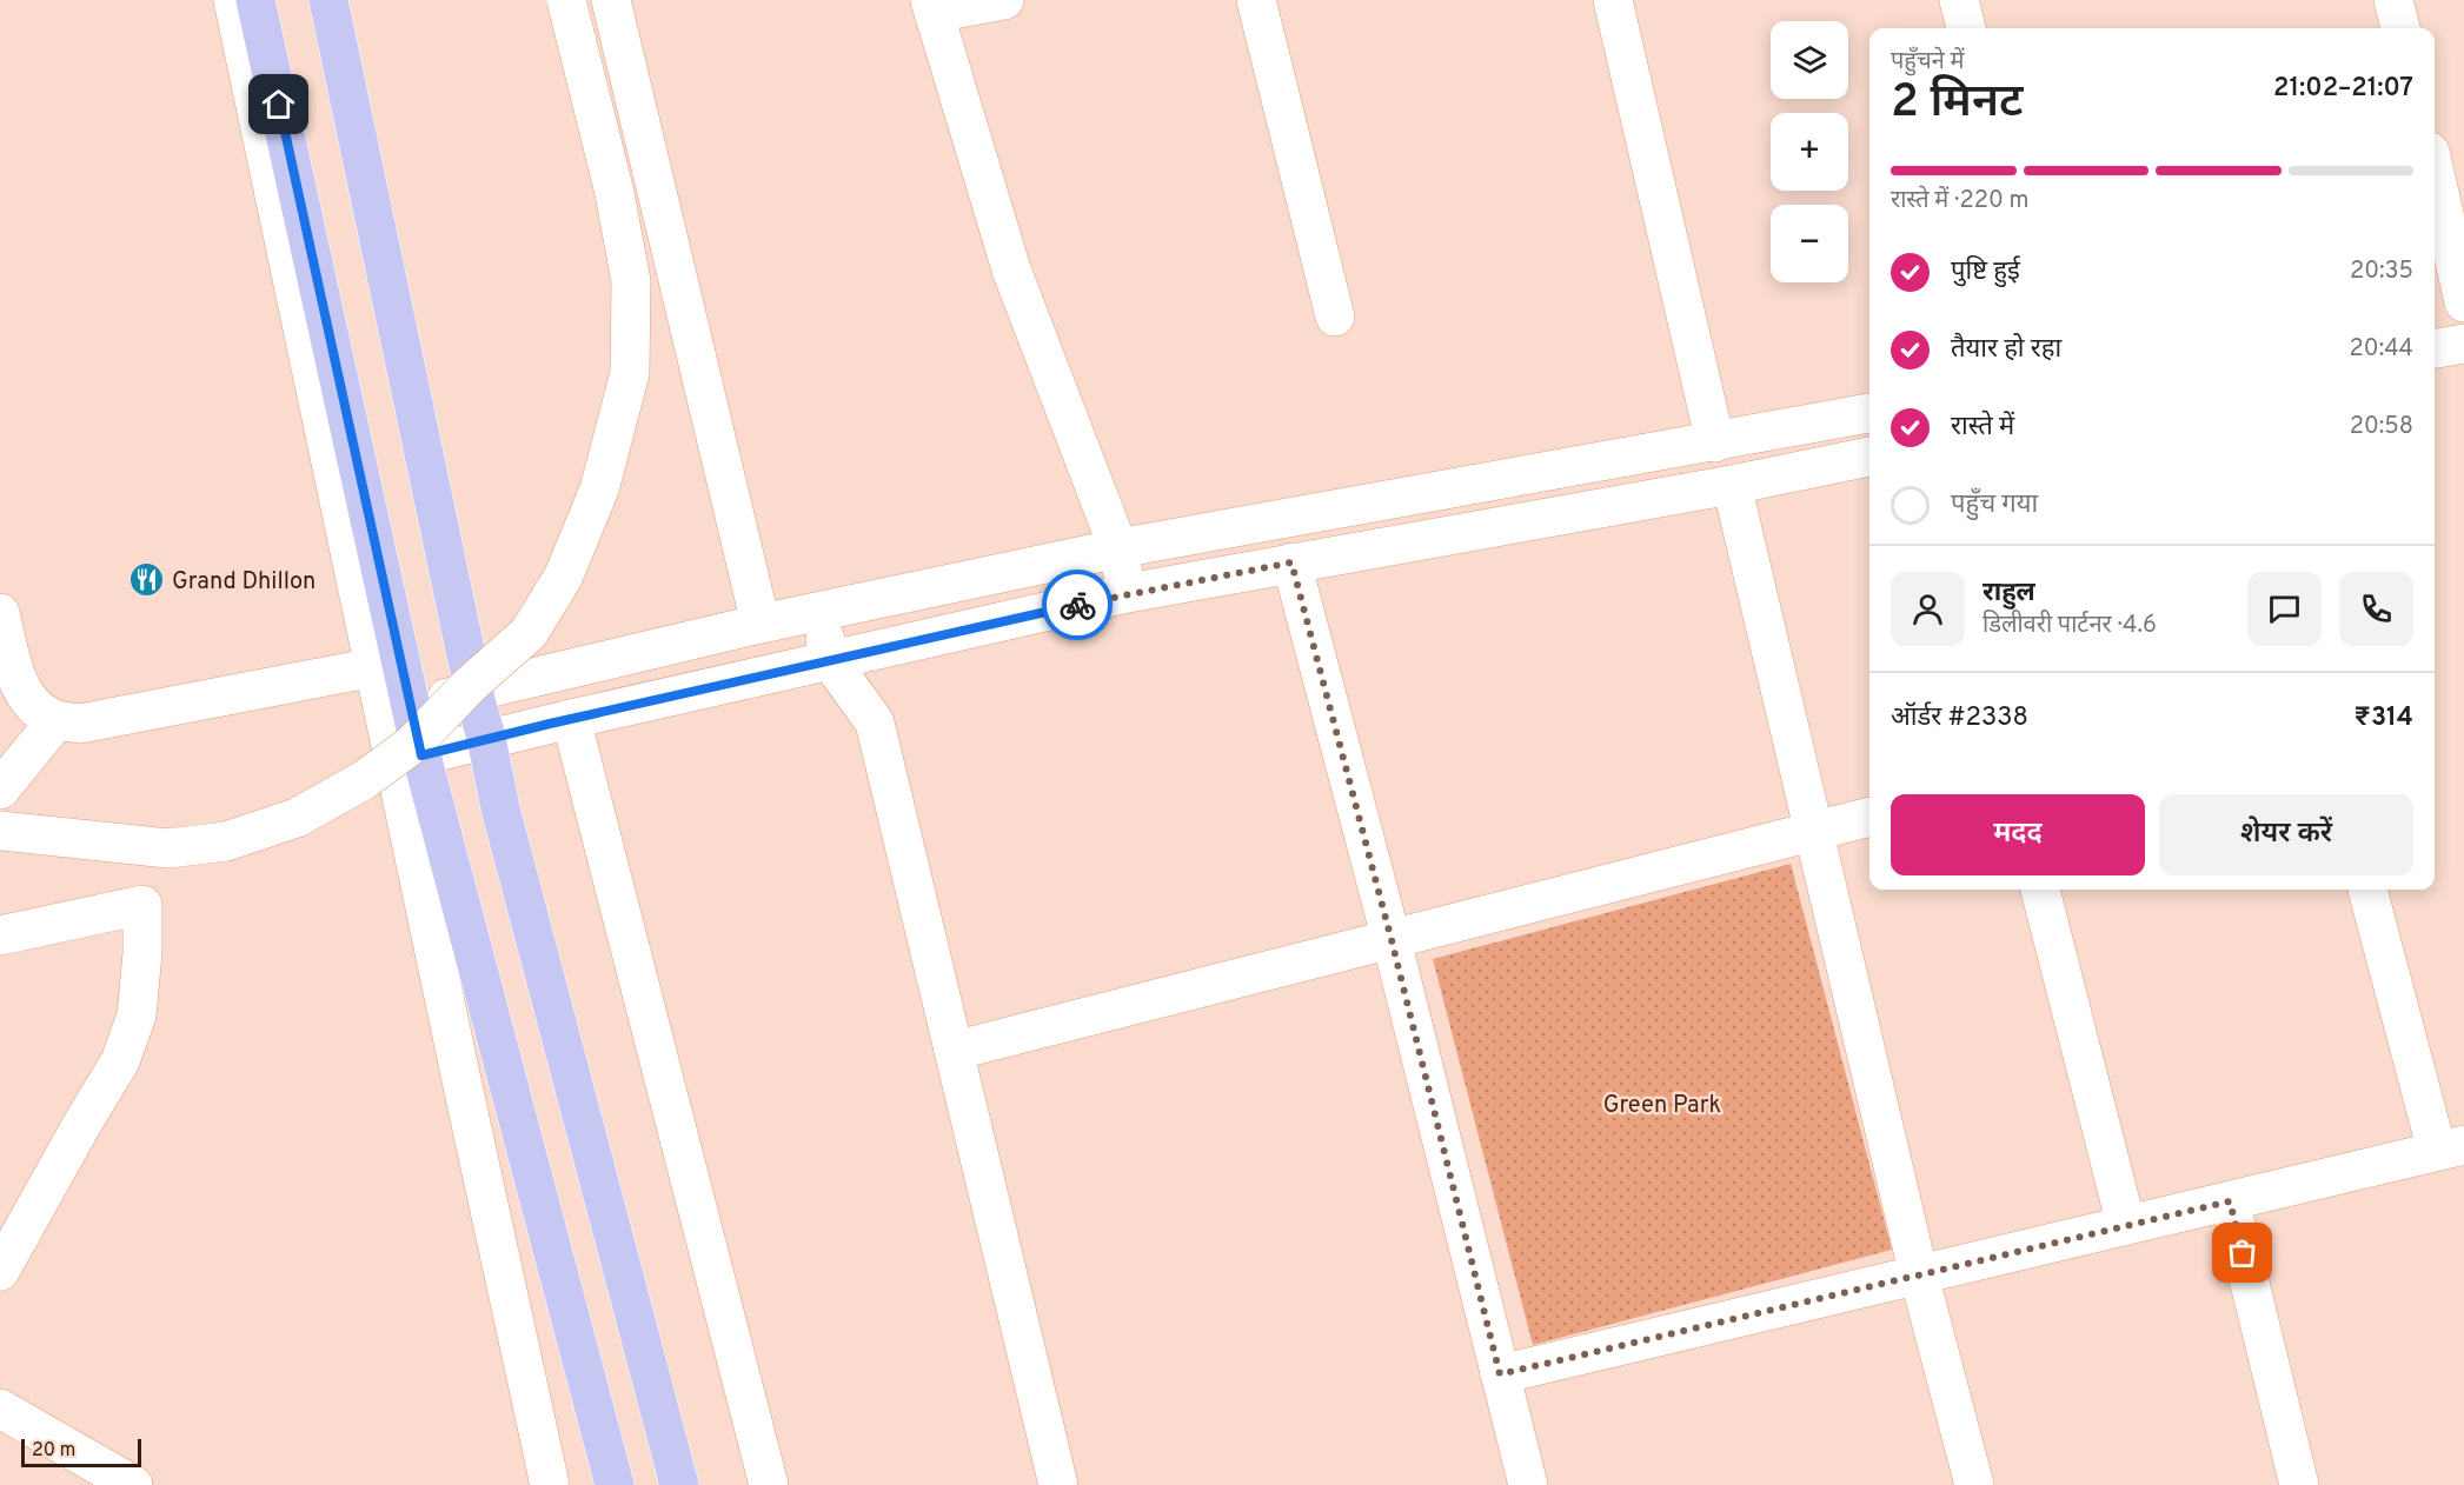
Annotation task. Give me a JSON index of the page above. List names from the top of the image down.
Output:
{
  "parks": ["Green Park"],
  "places": {
    "restaurant": ["Grand Dhillon"]
  },
  "scale_bar": "20 m",
  "page": {
    "map_buttons": ["+", "−"],
    "heading": ["2 मिनट", "पहुँचने में", "21:02–21:07"],
    "panel": [
      "राहुल",
      "डिलीवरी पार्टनर · 4.6",
      "ऑर्डर #2338",
      "₹314"
    ],
    "bar": "रास्ते में · 220 m",
    "list": [
      ["पुष्टि हुई", "20:35"],
      ["तैयार हो रहा", "20:44"],
      ["रास्ते में", "20:58"],
      "पहुँच गया"
    ],
    "buttons": ["मदद", "शेयर करें"],
    "scale": "20 m"
  }
}
